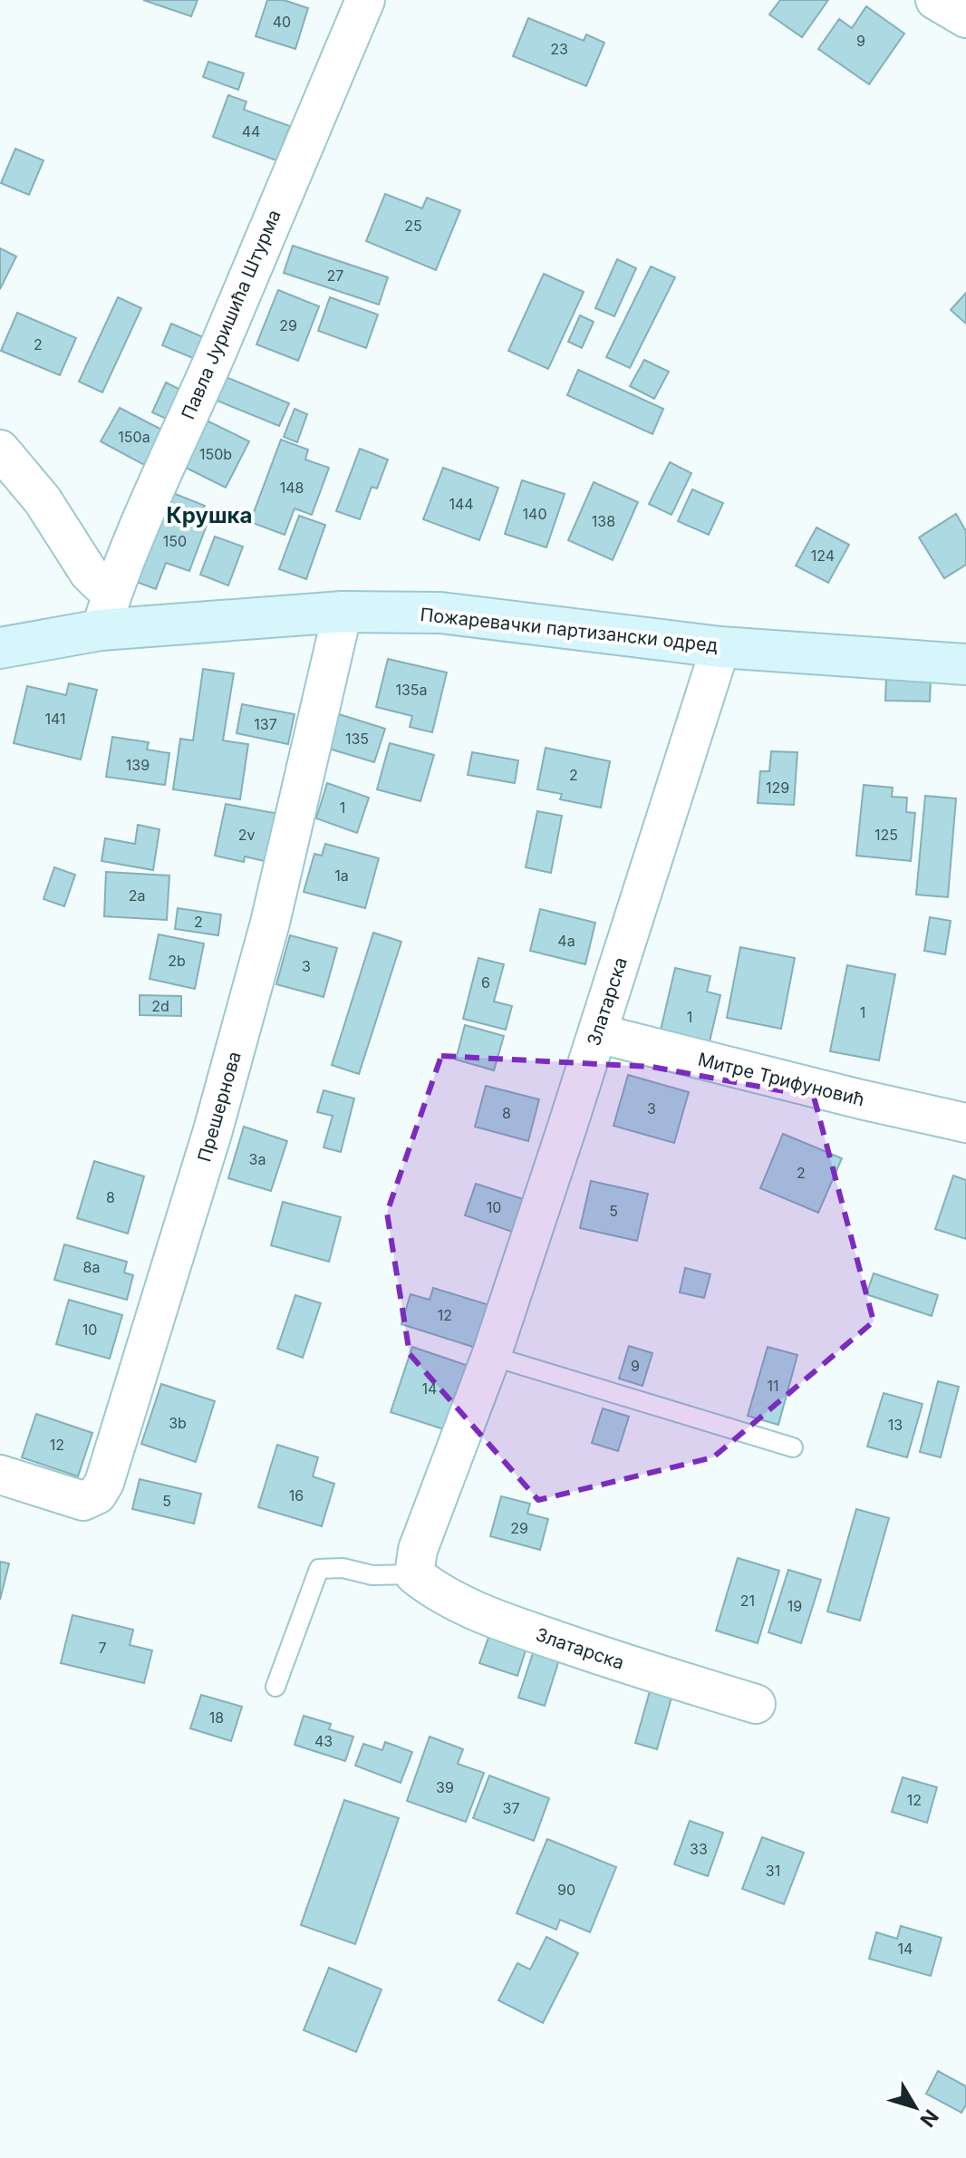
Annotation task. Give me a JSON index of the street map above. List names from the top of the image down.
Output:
{
  "streets": {
    "street": [
      "Павла Јуришића Штурма",
      "Пожаревачки партизански одред",
      "Златарска",
      "Митре Трифуновић",
      "Прешернова"
    ]
  },
  "crossings": [
    ["Павла Јуришића Штурма", "Пожаревачки партизански одред"],
    ["Пожаревачки партизански одред", "Златарска"],
    ["Пожаревачки партизански одред", "Прешернова"],
    ["Златарска", "Митре Трифуновић"]
  ],
  "districts": ["Крушка"],
  "house_numbers": [
    "40",
    "9",
    "23",
    "44",
    "25",
    "27",
    "29",
    "2",
    "150a",
    "150b",
    "148",
    "144",
    "140",
    "138",
    "150",
    "124",
    "135a",
    "141",
    "137",
    "135",
    "139",
    "2",
    "129",
    "1",
    "2v",
    "125",
    "1a",
    "2a",
    "2",
    "4a",
    "2b",
    "3",
    "6",
    "2d",
    "1",
    "1",
    "3",
    "8",
    "3a",
    "2",
    "8",
    "10",
    "5",
    "8a",
    "12",
    "10",
    "9",
    "11",
    "14",
    "3b",
    "13",
    "12",
    "16",
    "5",
    "29",
    "21",
    "19",
    "7",
    "18",
    "43",
    "39",
    "12",
    "37",
    "33",
    "31",
    "90",
    "14"
  ],
  "north": "bottom right"
}
